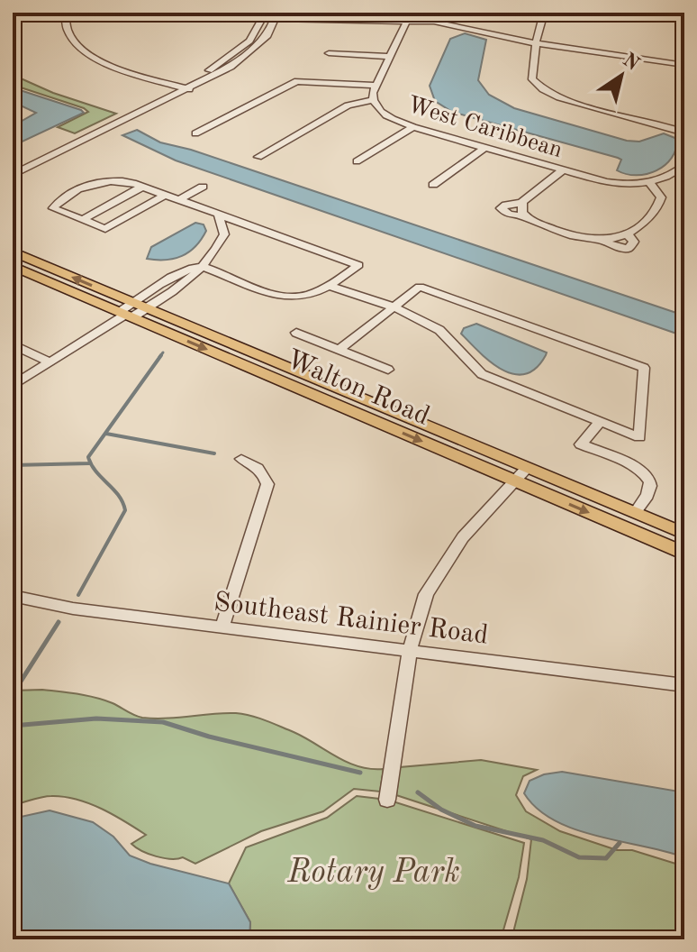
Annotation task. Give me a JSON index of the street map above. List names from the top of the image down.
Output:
{
  "streets": {
    "main road": ["Walton Road"],
    "street": ["West Caribbean", "Southeast Rainier Road"]
  },
  "parks": ["Rotary Park"],
  "north": "top right"
}
